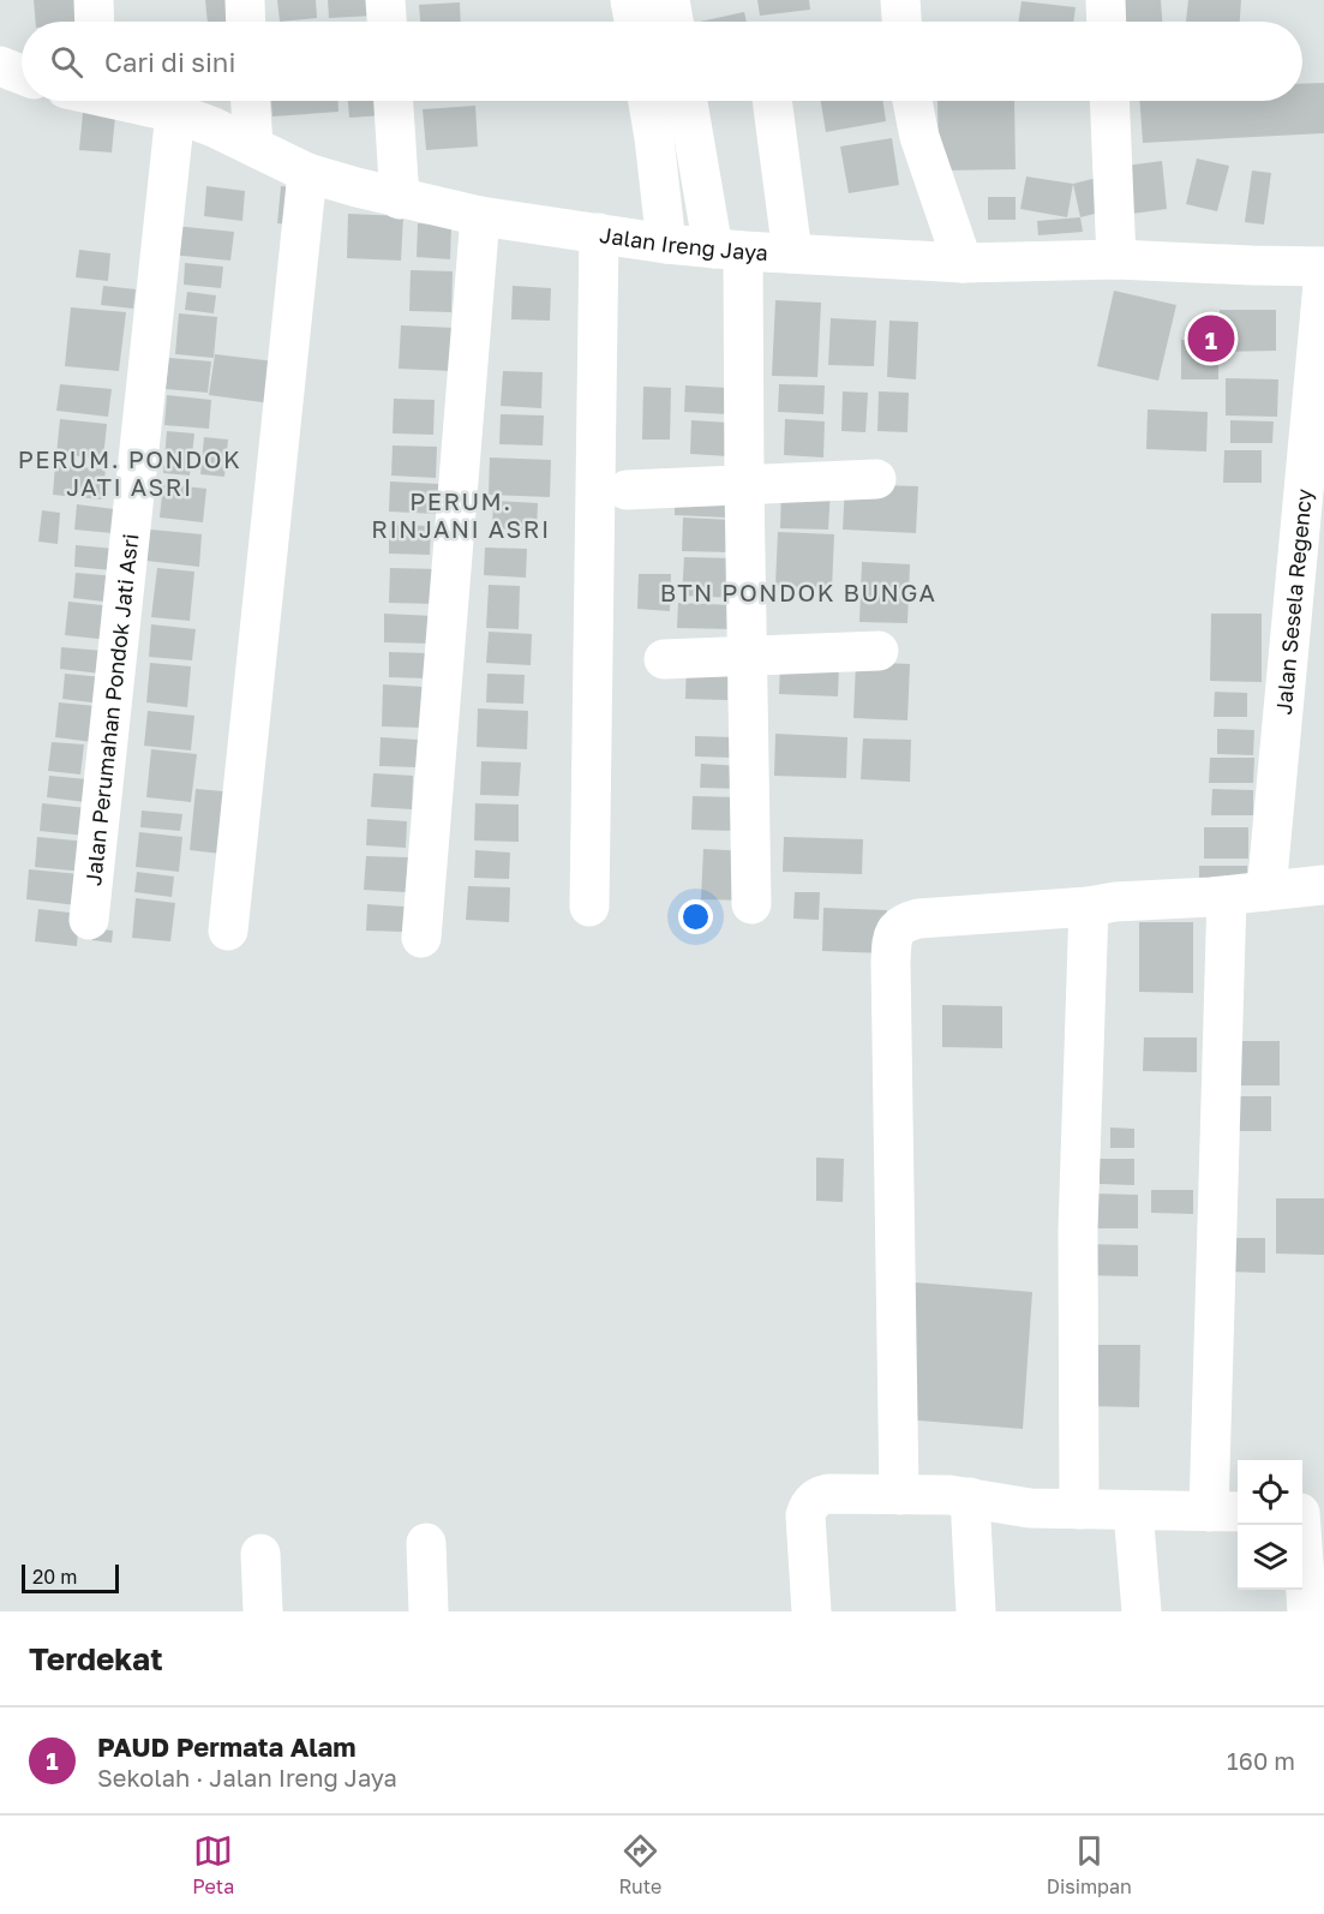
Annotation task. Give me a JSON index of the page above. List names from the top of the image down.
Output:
{
  "streets": {
    "street": ["Jalan Ireng Jaya", "Jalan Sesela Regency", "Jalan Perumahan Pondok Jati Asri"]
  },
  "crossings": [
    ["Jalan Ireng Jaya", "Jalan Sesela Regency"],
    ["Jalan Ireng Jaya", "Jalan Perumahan Pondok Jati Asri"]
  ],
  "districts": ["PERUM. PONDOK JATI ASRI", "PERUM. RINJANI ASRI", "BTN PONDOK BUNGA"],
  "scale_bar": "20 m",
  "page": {
    "search": "Cari di sini",
    "pins": "1",
    "scale": "20 m",
    "heading": "Terdekat",
    "list": [
      {
        "mark": "1",
        "name": "PAUD Permata Alam",
        "note": "Sekolah · Jalan Ireng Jaya",
        "value": "160 m"
      }
    ],
    "nav": ["Peta", "Rute", "Disimpan"]
  }
}
